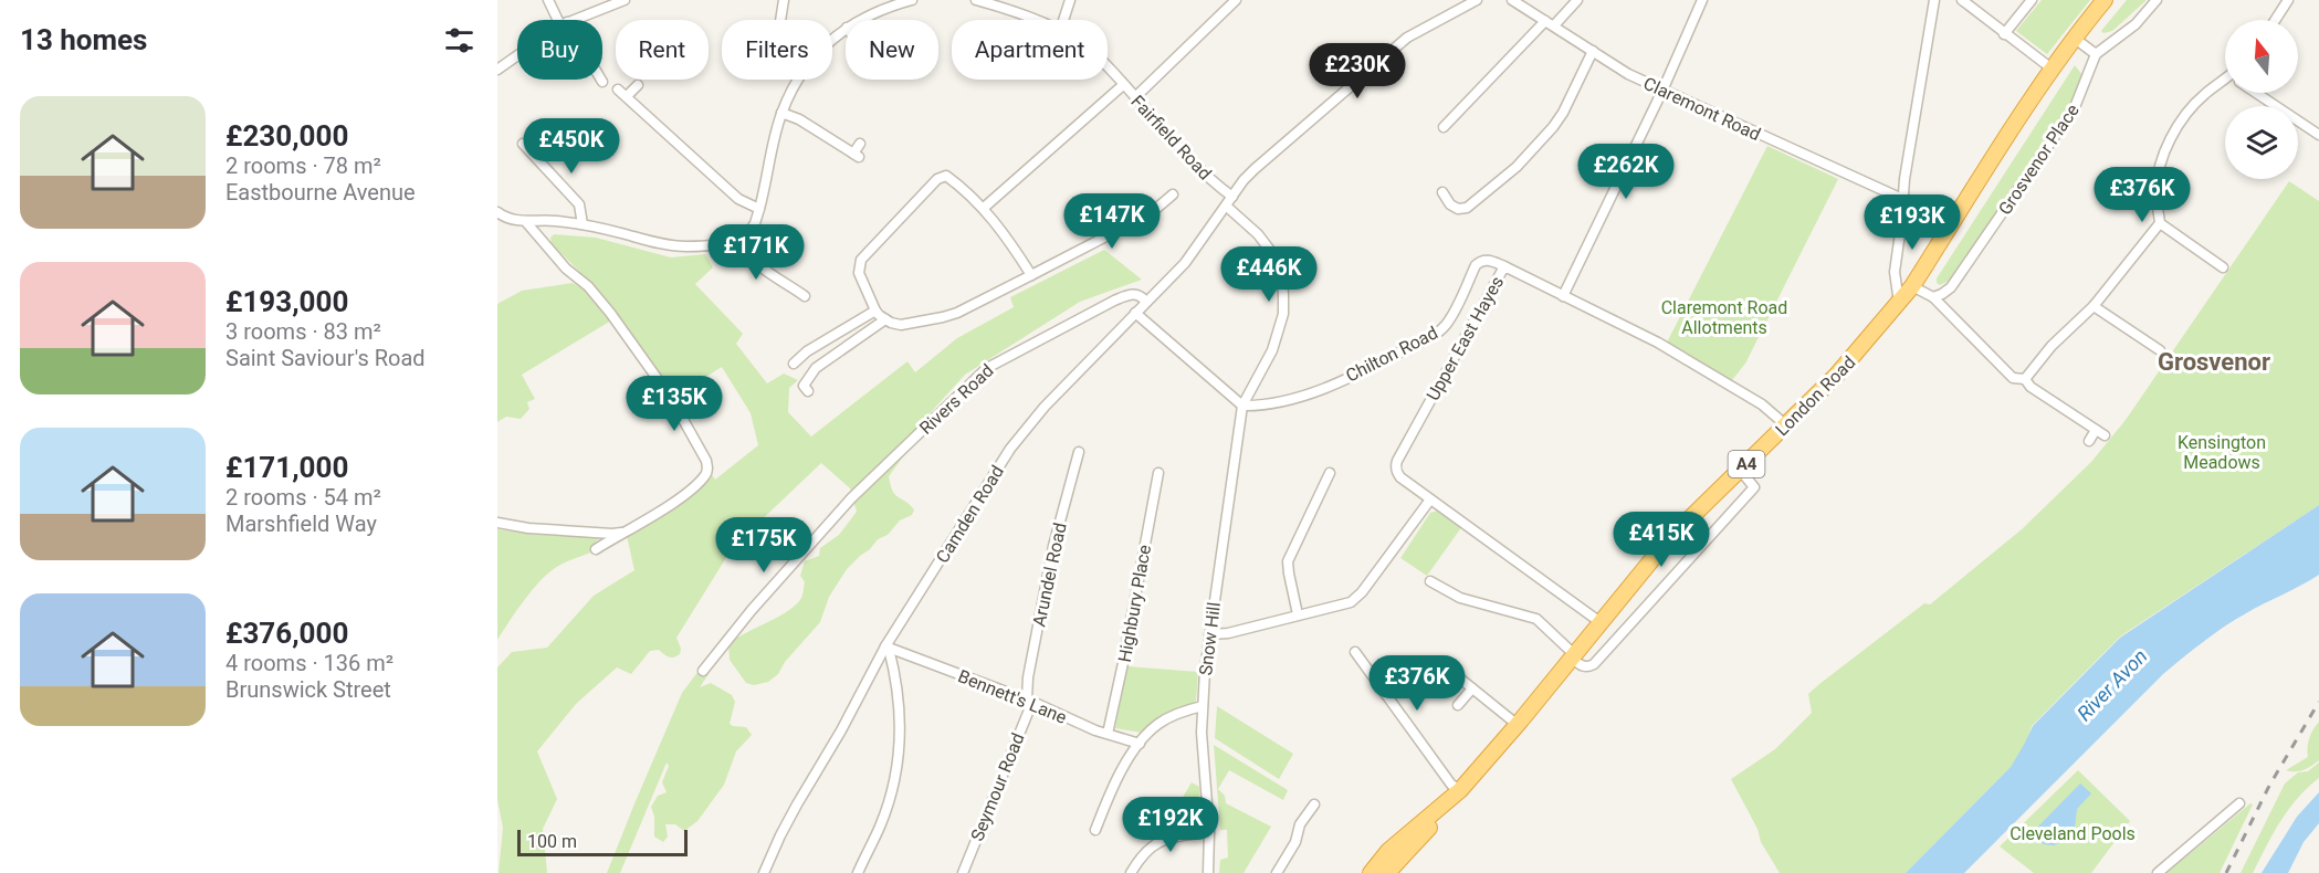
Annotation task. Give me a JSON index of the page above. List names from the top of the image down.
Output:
{
  "streets": {
    "highway": ["London Road", "A4"],
    "street": [
      "Claremont Road",
      "Fairfield Road",
      "Grosvenor Place",
      "Upper East Hayes",
      "Chilton Road",
      "Rivers Road",
      "Camden Road",
      "Arundel Road",
      "Highbury Place",
      "Snow Hill",
      "Bennett's Lane",
      "Seymour Road"
    ]
  },
  "crossings": [
    ["Fairfield Road", "Camden Road"],
    ["Upper East Hayes", "Chilton Road"],
    ["Upper East Hayes", "London Road"],
    ["Chilton Road", "Snow Hill"],
    ["Rivers Road", "Camden Road"],
    ["Camden Road", "Bennett's Lane"],
    ["Arundel Road", "Bennett's Lane"],
    ["Arundel Road", "Seymour Road"],
    ["Highbury Place", "Bennett's Lane"],
    ["Bennett's Lane", "Seymour Road"]
  ],
  "districts": ["Grosvenor"],
  "water": ["River Avon"],
  "parks": ["Claremont Road Allotments", "Kensington Meadows", "Cleveland Pools"],
  "scale_bar": "100 m",
  "north": "top",
  "page": {
    "heading": "13 homes",
    "chip": [
      "Buy",
      "Rent",
      "Filters",
      "New",
      "Apartment"
    ],
    "price": [
      "£230K",
      "£450K",
      "£262K",
      "£376K",
      "£147K",
      "£193K",
      "£171K",
      "£446K",
      "£135K",
      "£415K",
      "£175K",
      "£376K",
      "£192K"
    ],
    "list": [
      {
        "name": "£230,000",
        "note": "2 rooms · 78 m² · Eastbourne Avenue"
      },
      {
        "name": "£193,000",
        "note": "3 rooms · 83 m² · Saint Saviour's Road"
      },
      {
        "name": "£171,000",
        "note": "2 rooms · 54 m² · Marshfield Way"
      },
      {
        "name": "£376,000",
        "note": "4 rooms · 136 m² · Brunswick Street"
      }
    ],
    "scale": "100 m"
  }
}
